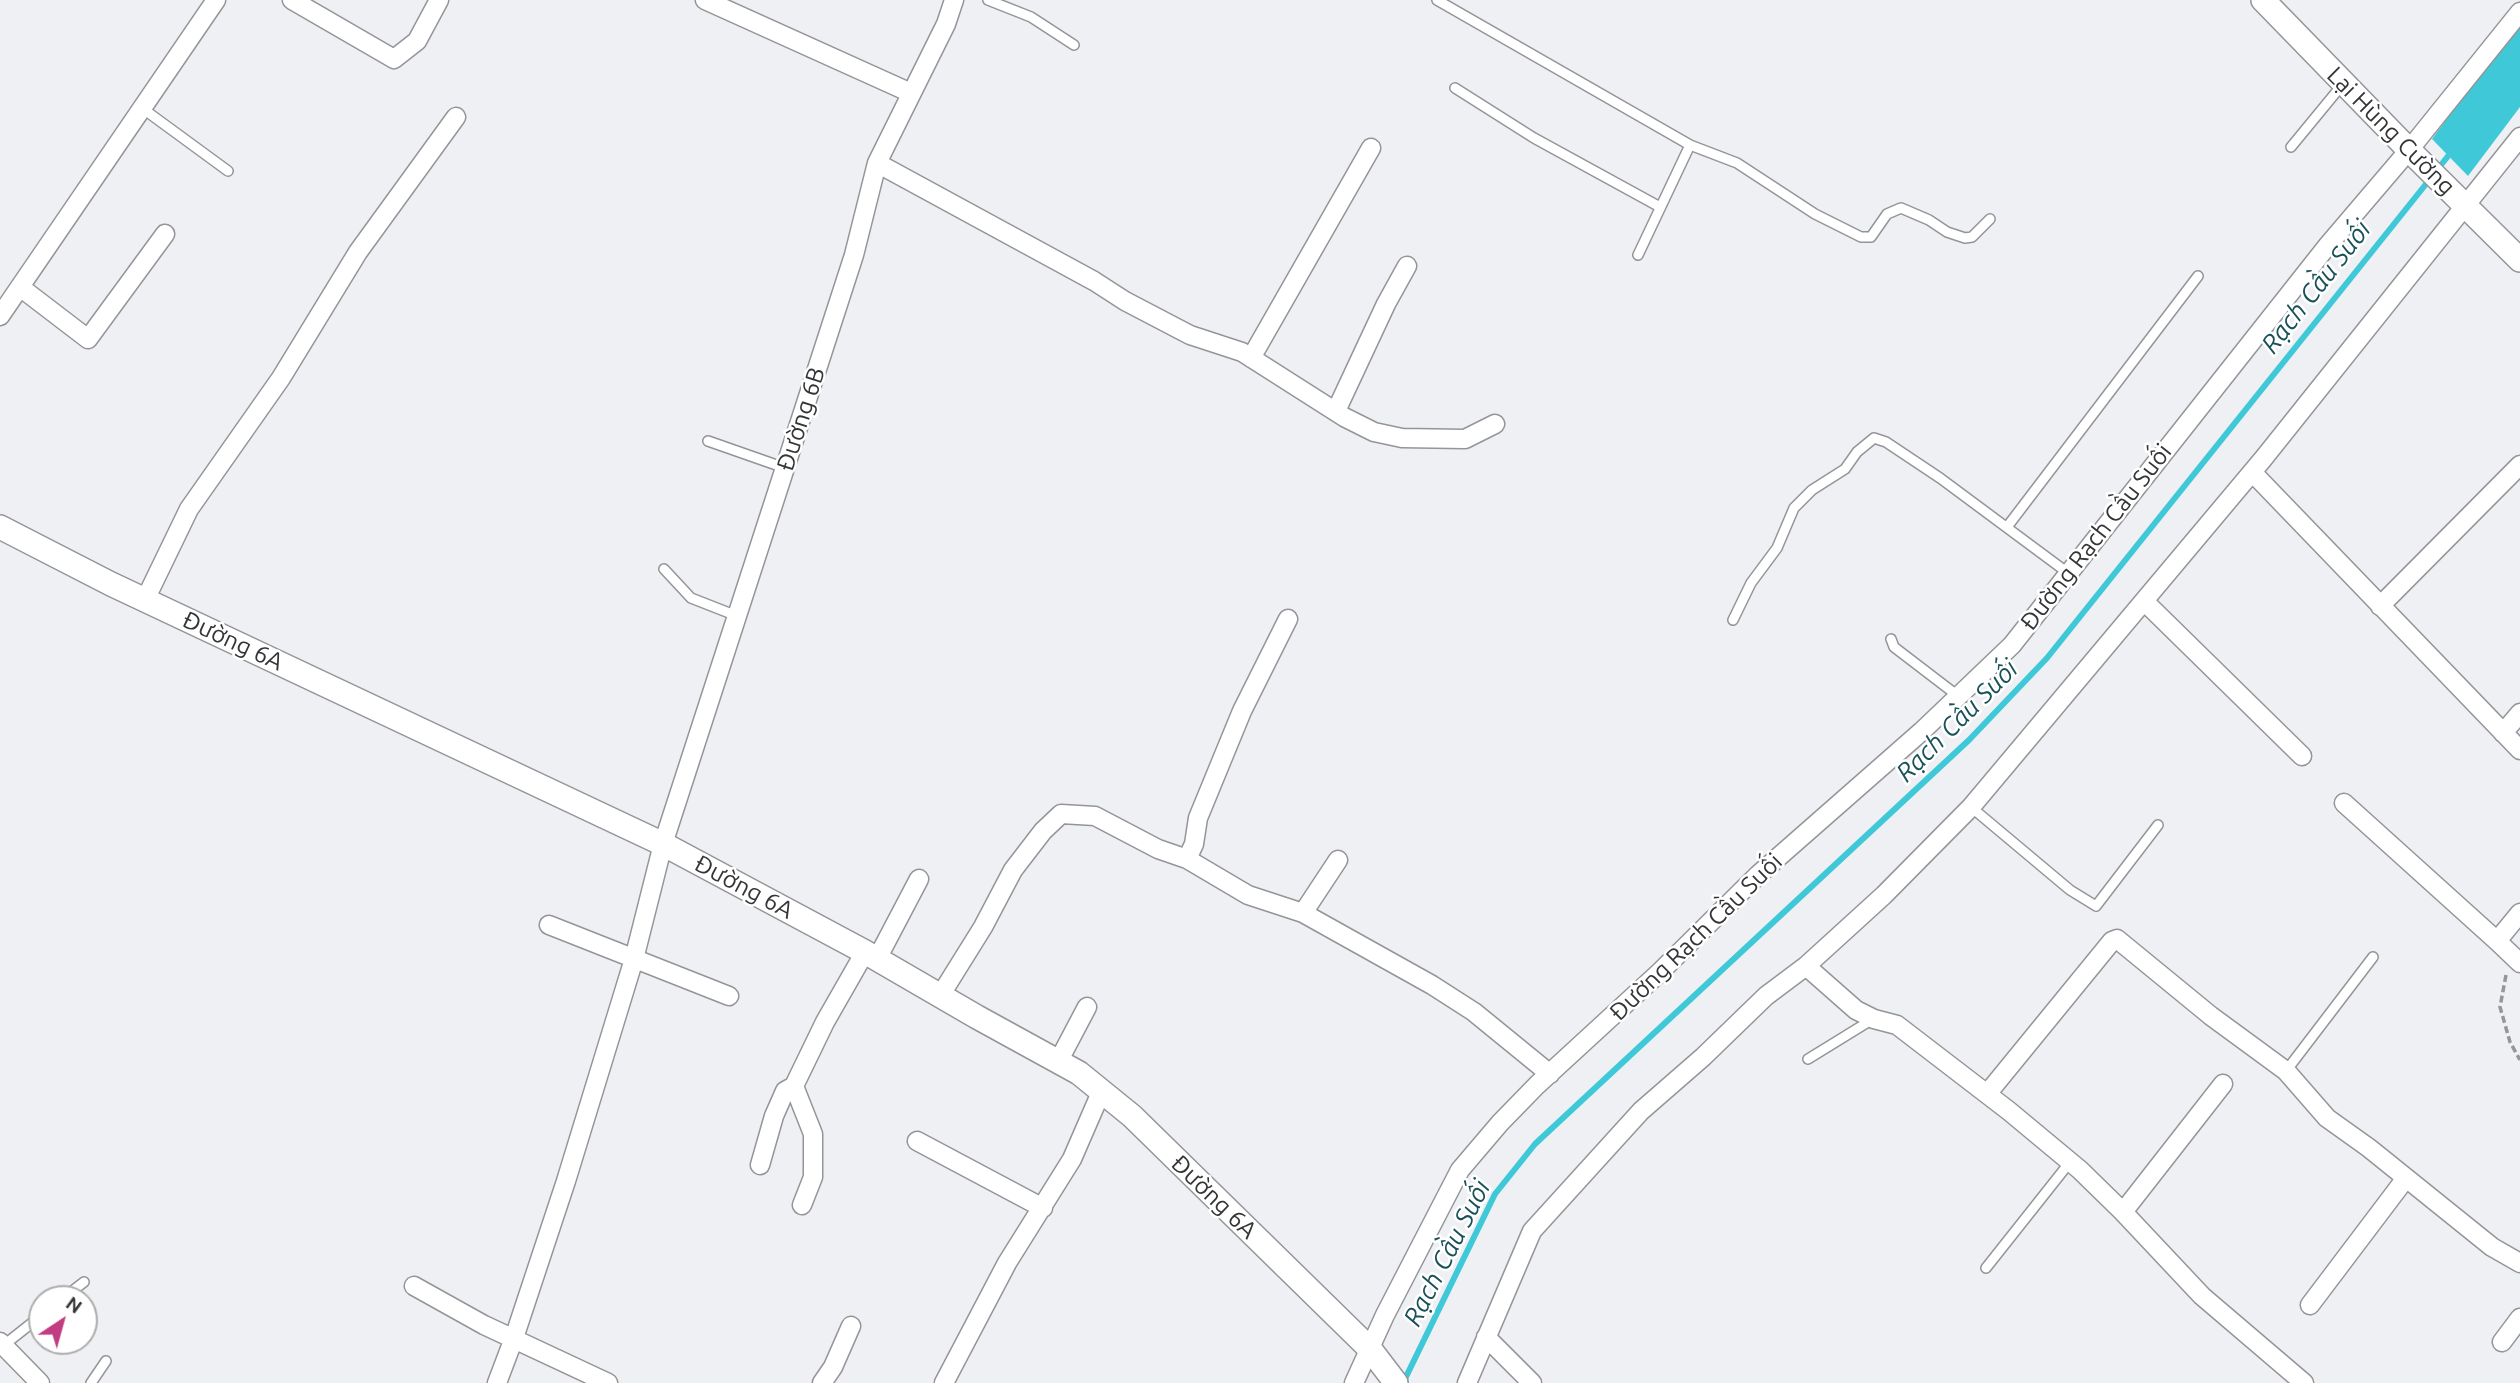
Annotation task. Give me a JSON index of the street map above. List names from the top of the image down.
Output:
{
  "streets": {
    "street": [
      "Lại Hùng Cường",
      "Đường 6B",
      "Đường Rạch Cầu Suối",
      "Đường 6A"
    ]
  },
  "crossings": [
    ["Lại Hùng Cường", "Đường Rạch Cầu Suối"],
    ["Đường 6B", "Đường 6A"],
    ["Đường Rạch Cầu Suối", "Đường 6A"]
  ],
  "water": ["Rạch Cầu Suối"],
  "north": "top right"
}
